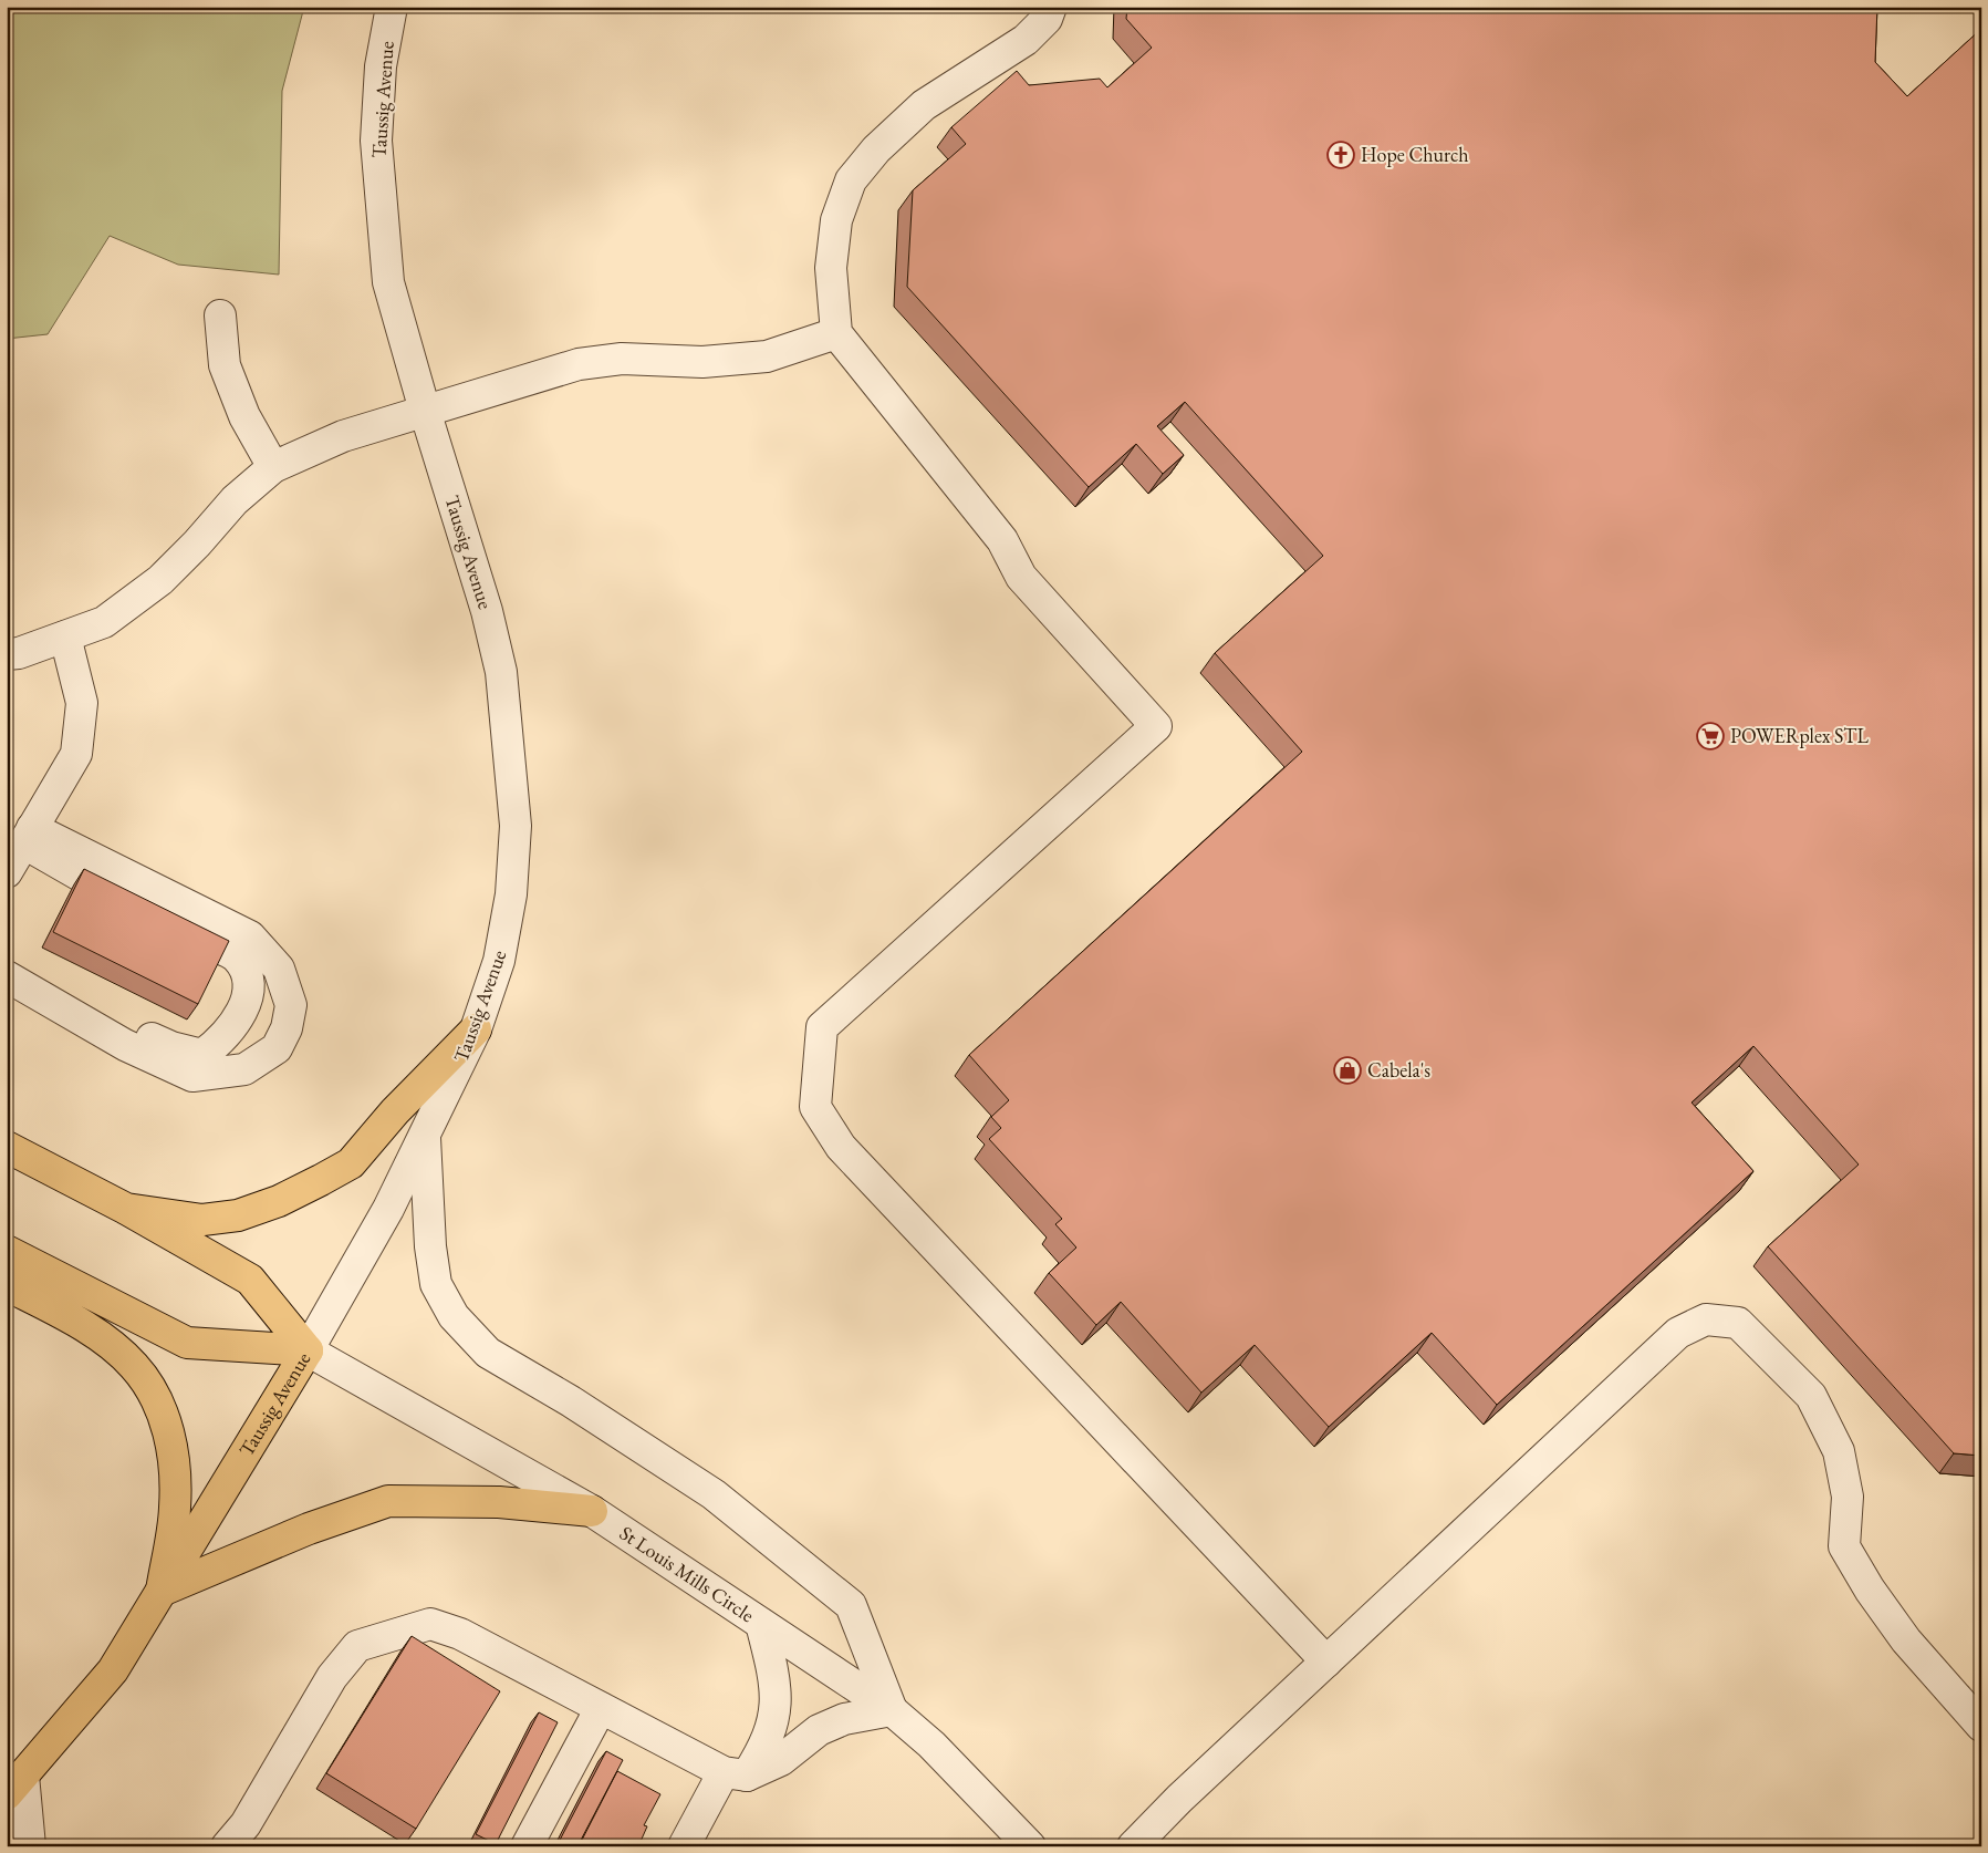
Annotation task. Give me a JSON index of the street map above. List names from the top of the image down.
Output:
{
  "streets": {
    "main road": ["Taussig Avenue"],
    "street": ["St Louis Mills Circle"]
  },
  "crossings": [
    ["Taussig Avenue", "St Louis Mills Circle"]
  ],
  "places": {
    "church": ["Hope Church"],
    "supermarket": ["POWERplex STL"],
    "shop": ["Cabela's"]
  }
}
